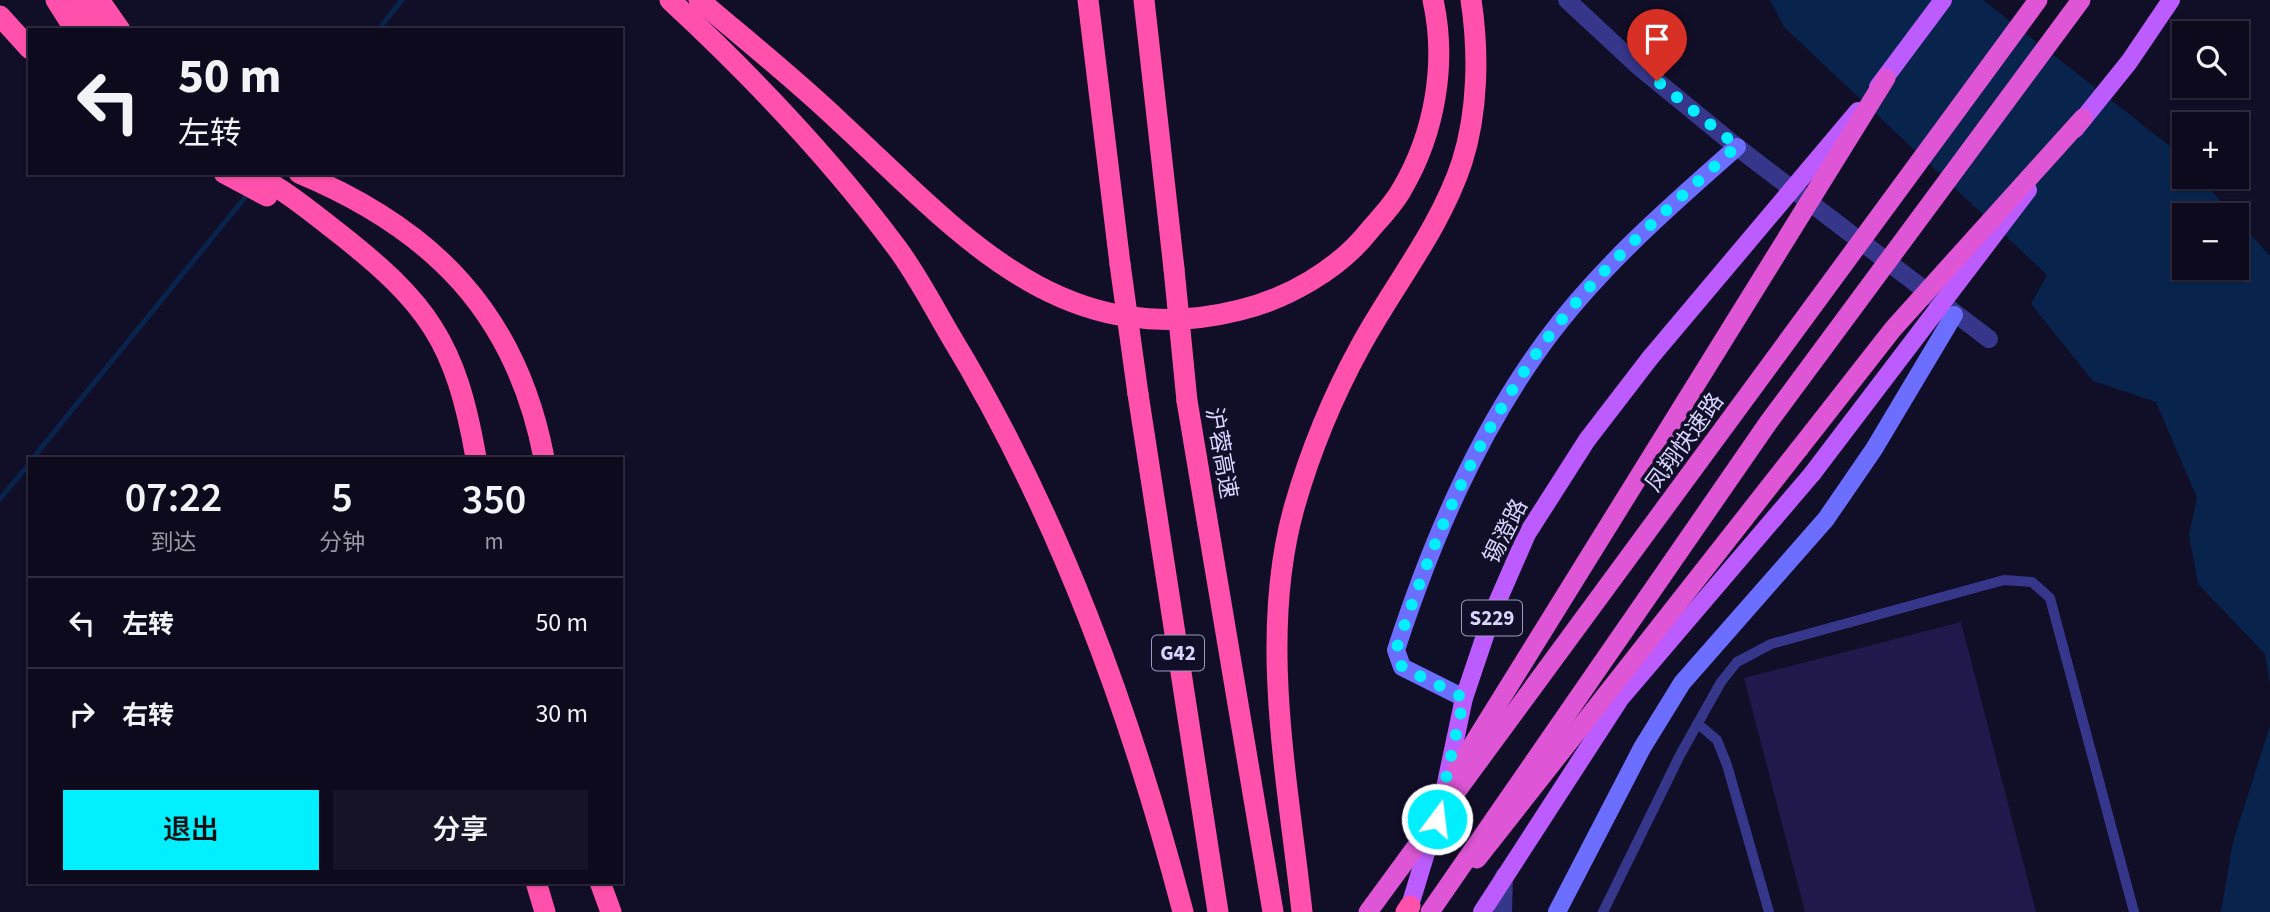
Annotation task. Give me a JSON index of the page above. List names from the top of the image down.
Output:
{
  "streets": {
    "highway": ["凤翔快速路", "沪蓉高速", "G42"],
    "main road": ["锡澄路", "S229"]
  },
  "page": {
    "map_buttons": ["+", "−"],
    "turn": ["50 m", "左转"],
    "eta": [
      "07:22",
      "到达",
      "5",
      "分钟",
      "350",
      "m"
    ],
    "list": [
      {
        "name": "左转",
        "value": "50 m"
      },
      {
        "name": "右转",
        "value": "30 m"
      }
    ],
    "buttons": ["退出", "分享"]
  }
}
